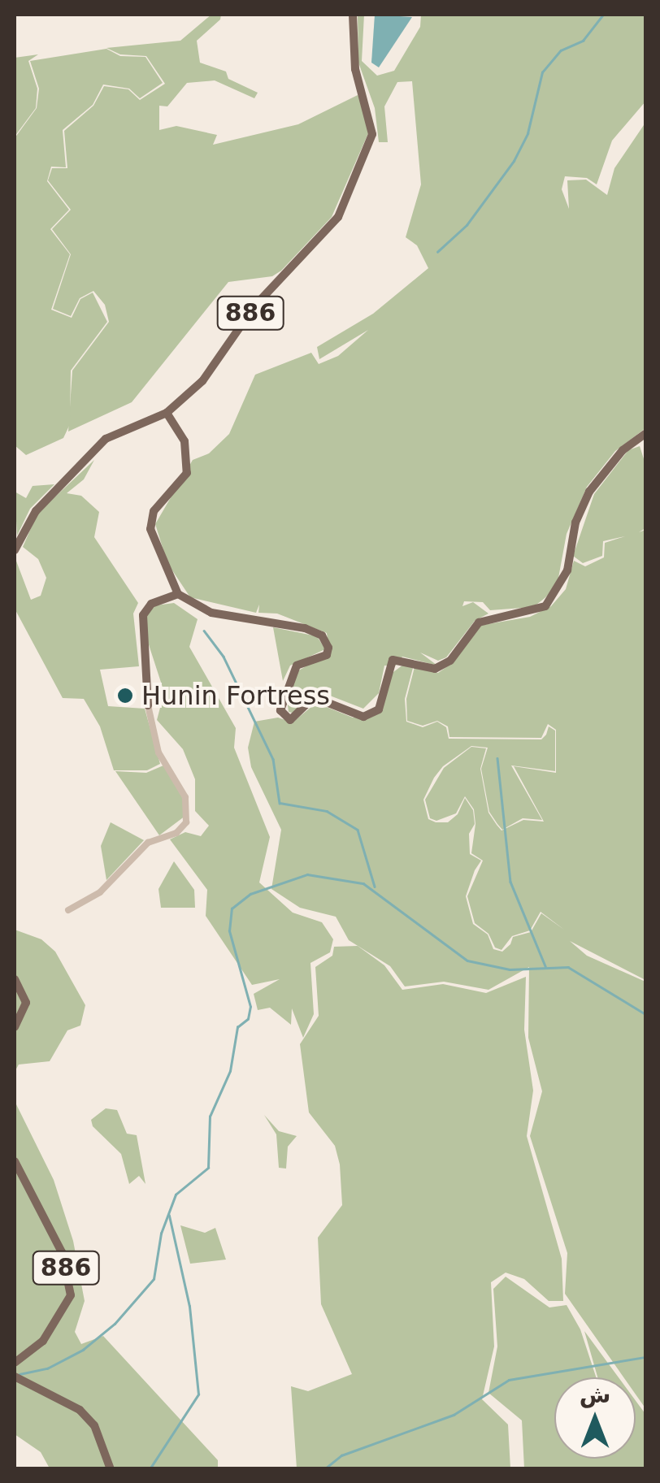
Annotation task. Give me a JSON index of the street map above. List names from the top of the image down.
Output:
{
  "streets": {
    "main road": ["886"]
  },
  "places": ["Hunin Fortress"],
  "north": "top"
}
